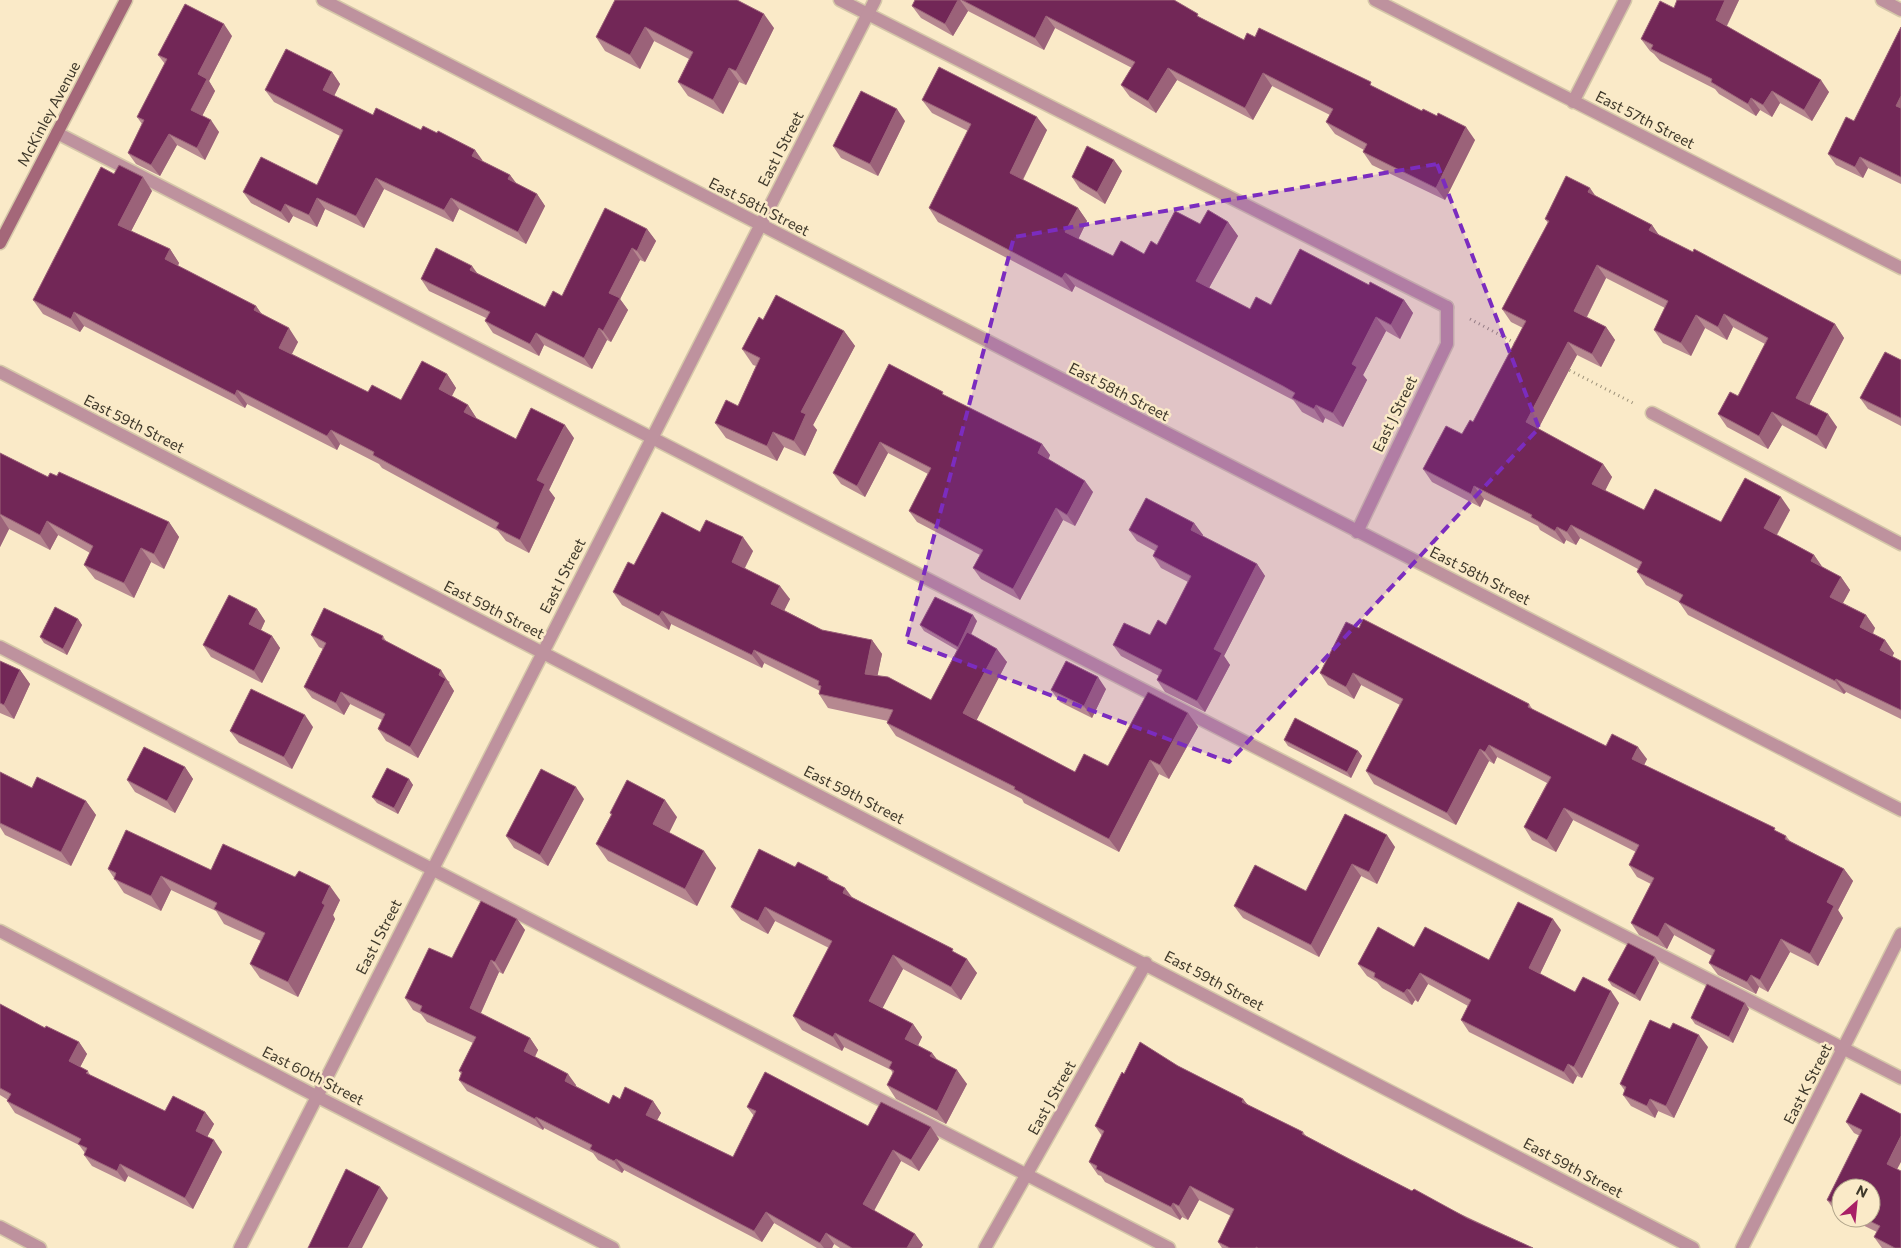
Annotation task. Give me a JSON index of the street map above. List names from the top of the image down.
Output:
{
  "streets": {
    "main road": ["McKinley Avenue"],
    "street": [
      "East 57th Street",
      "East I Street",
      "East 58th Street",
      "East J Street",
      "East 59th Street",
      "East 60th Street",
      "East K Street"
    ]
  },
  "crossings": [
    ["East I Street", "East 58th Street"],
    ["East I Street", "East 59th Street"],
    ["East I Street", "East 60th Street"],
    ["East 58th Street", "East J Street"],
    ["East J Street", "East 59th Street"]
  ],
  "north": "top right"
}
